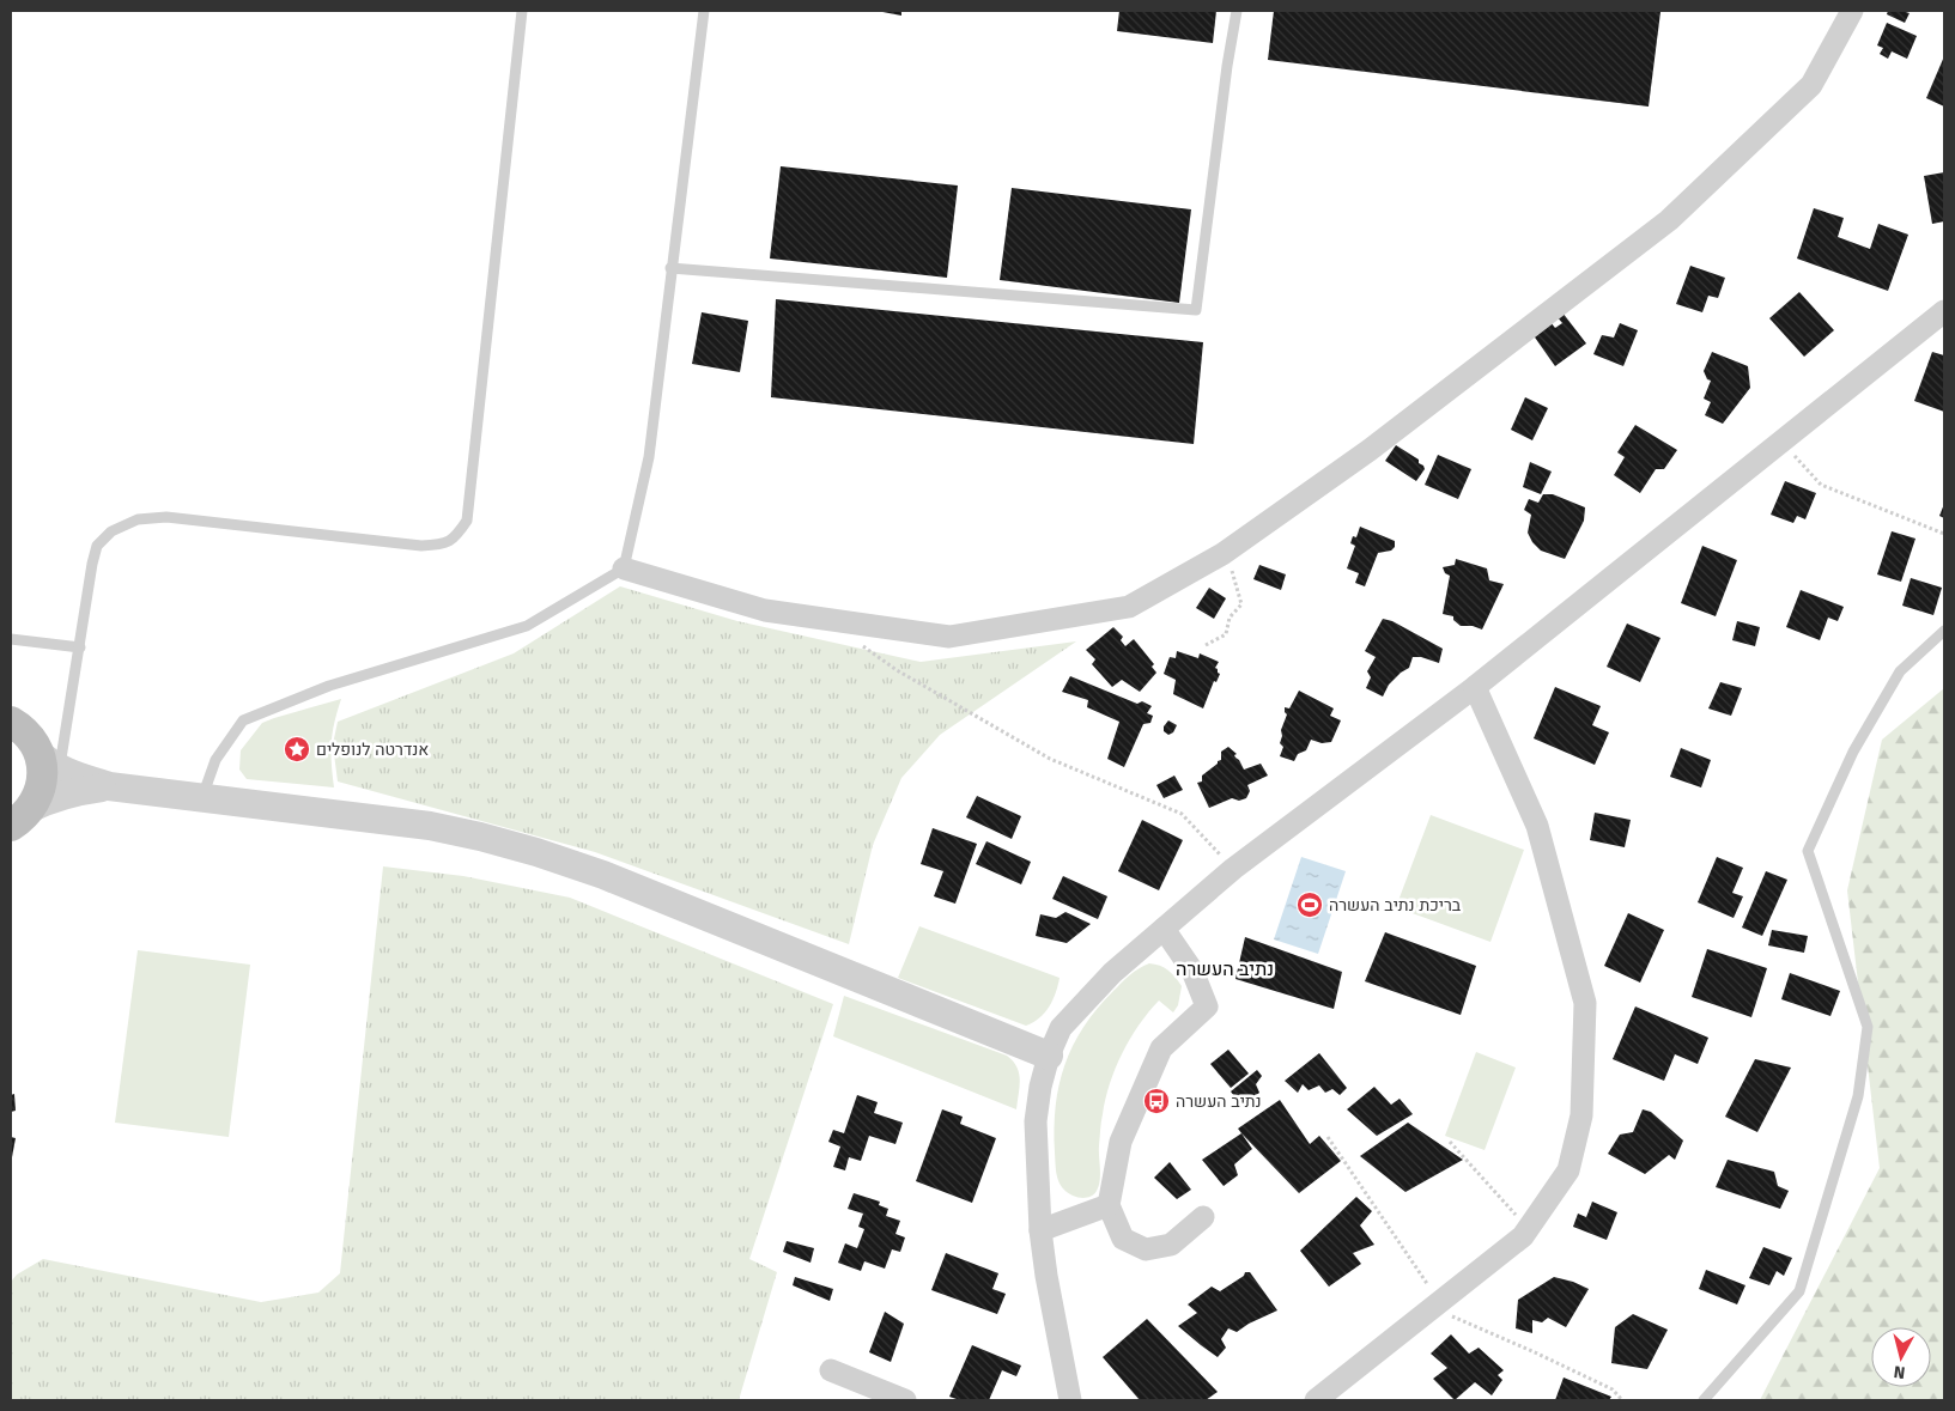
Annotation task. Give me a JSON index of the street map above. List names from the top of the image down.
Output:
{
  "districts": ["נתיב העשרה"],
  "places": {
    "place": ["אנדרטה לנופלים"],
    "sports": ["בריכת נתיב העשרה"],
    "bus stop": ["נתיב העשרה"]
  },
  "north": "bottom"
}
